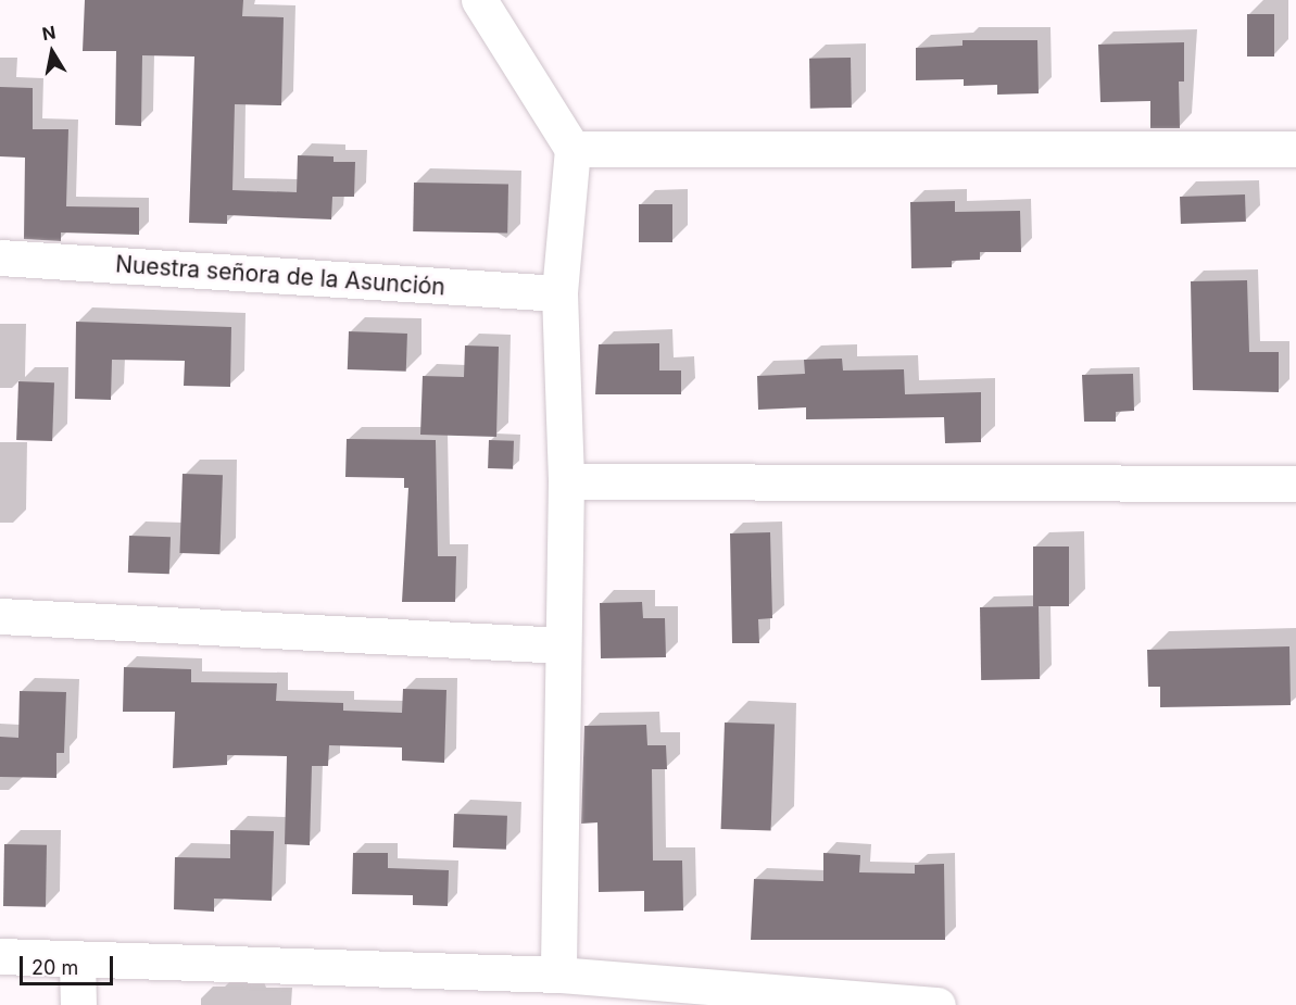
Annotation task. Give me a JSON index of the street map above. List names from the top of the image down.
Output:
{
  "streets": {
    "street": ["Nuestra señora de la Asunción"]
  },
  "scale_bar": "20 m",
  "north": "top"
}
